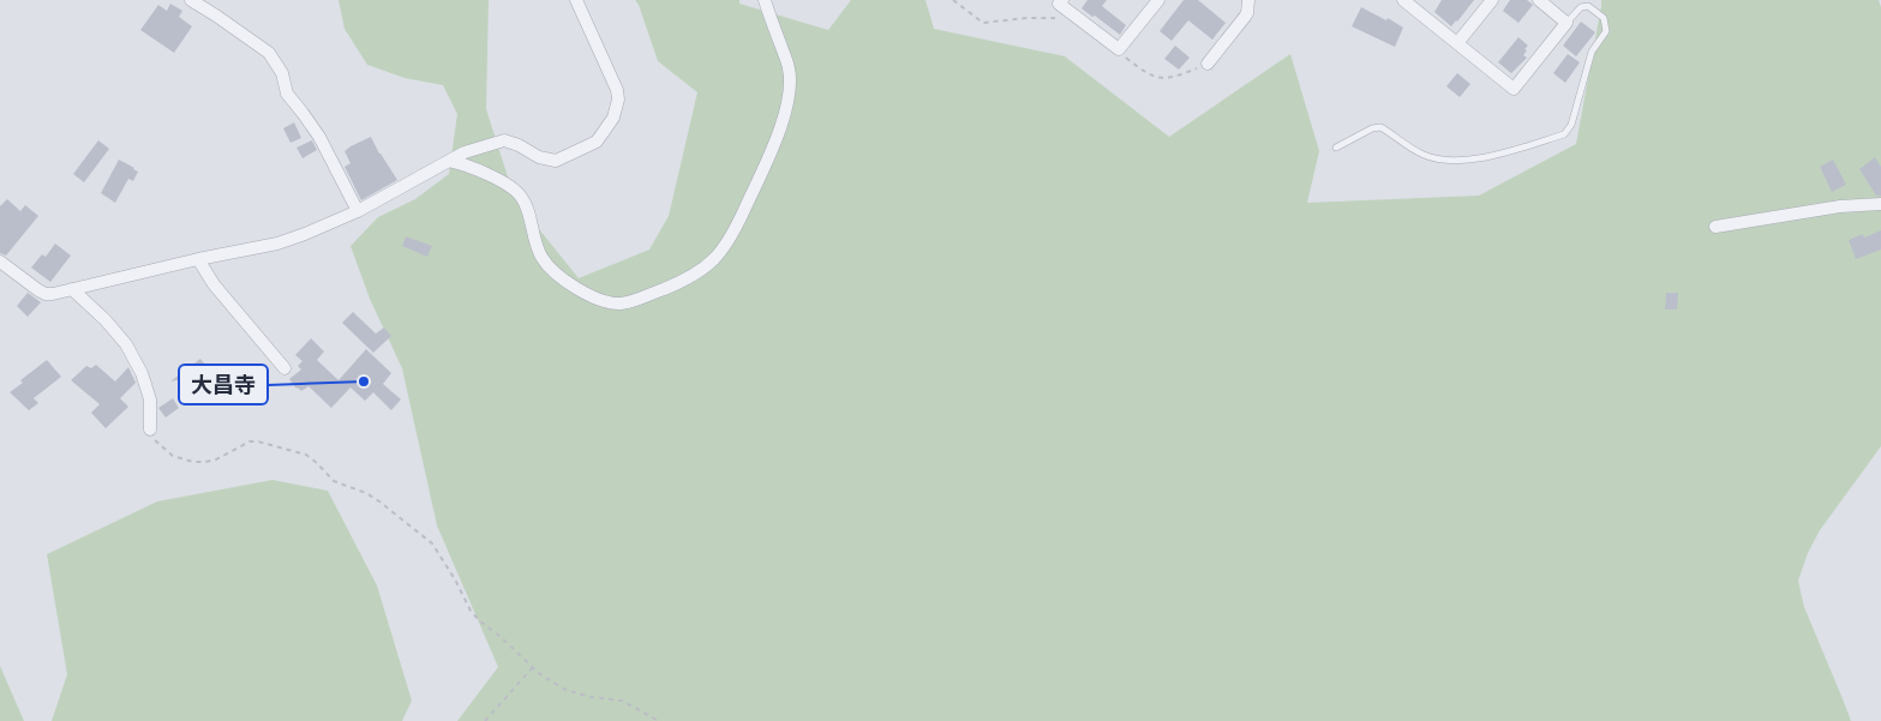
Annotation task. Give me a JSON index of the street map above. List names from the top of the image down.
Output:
{
  "places": ["大昌寺"]
}
